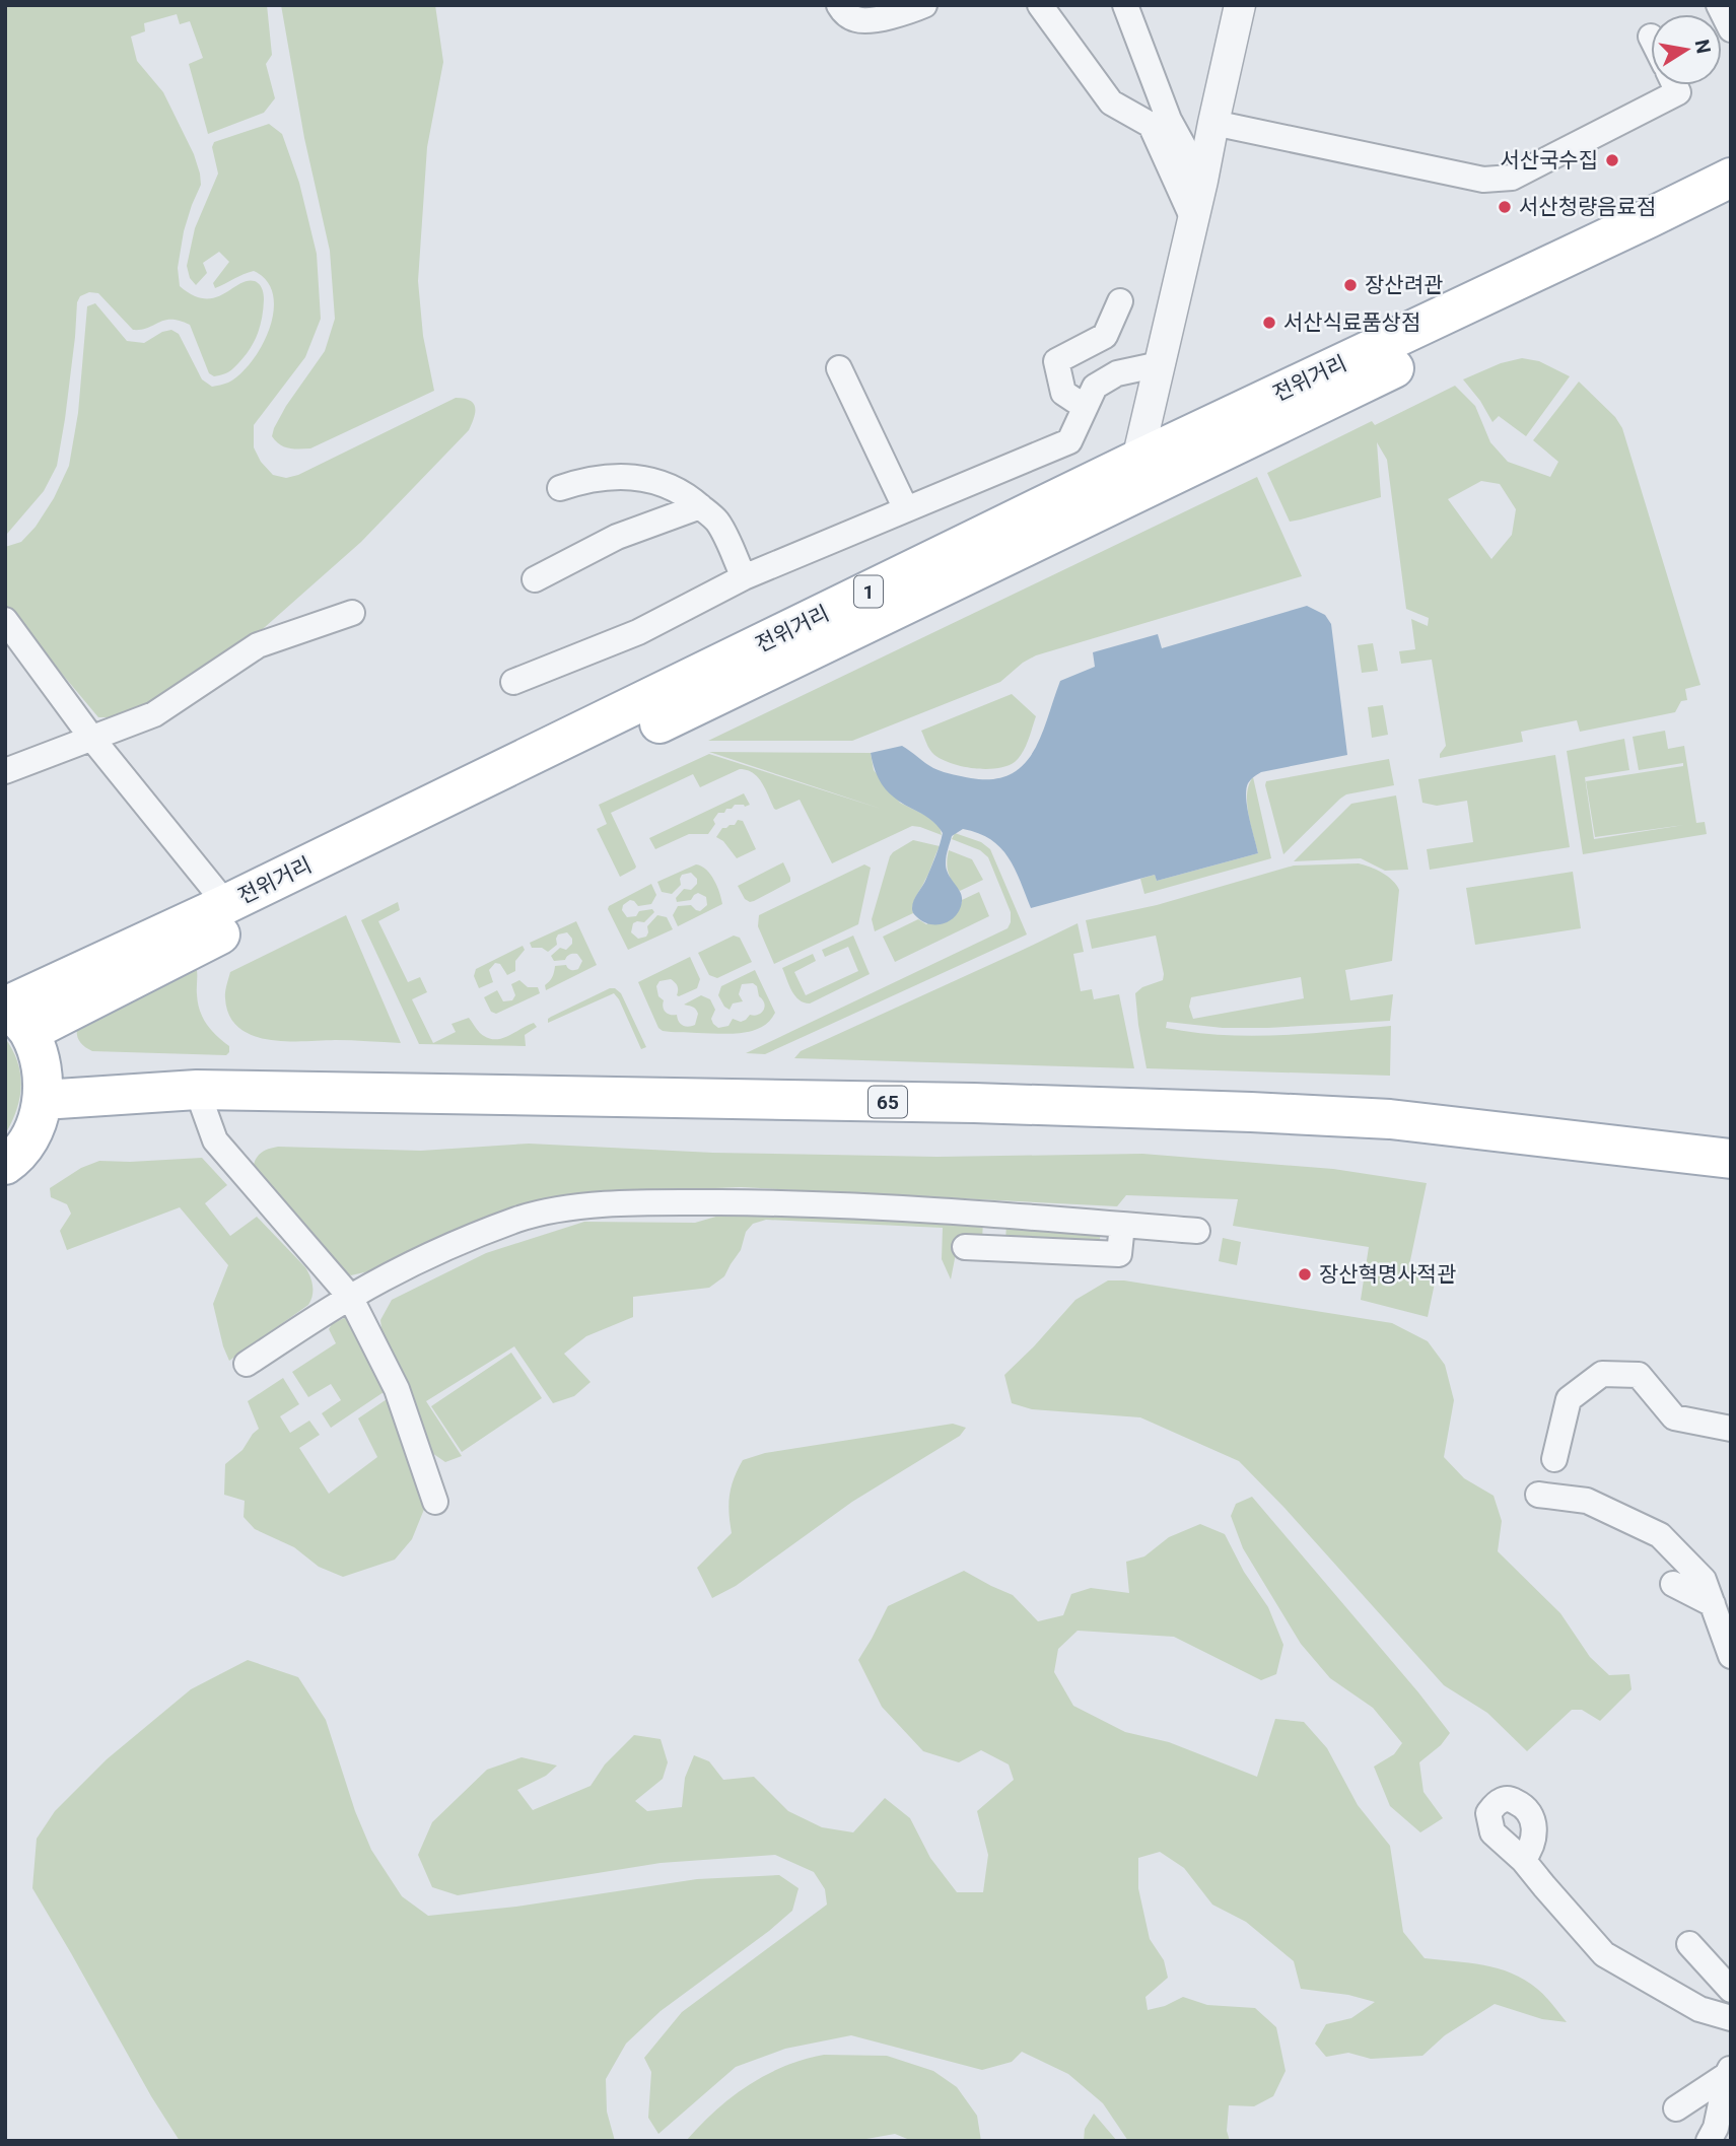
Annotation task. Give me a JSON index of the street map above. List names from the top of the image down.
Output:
{
  "streets": {
    "main road": ["전위거리", "1", "65"]
  },
  "places": [
    "서산국수집",
    "서산청량음료점",
    "장산려관",
    "서산식료품상점",
    "장산혁명사적관"
  ],
  "north": "right"
}
